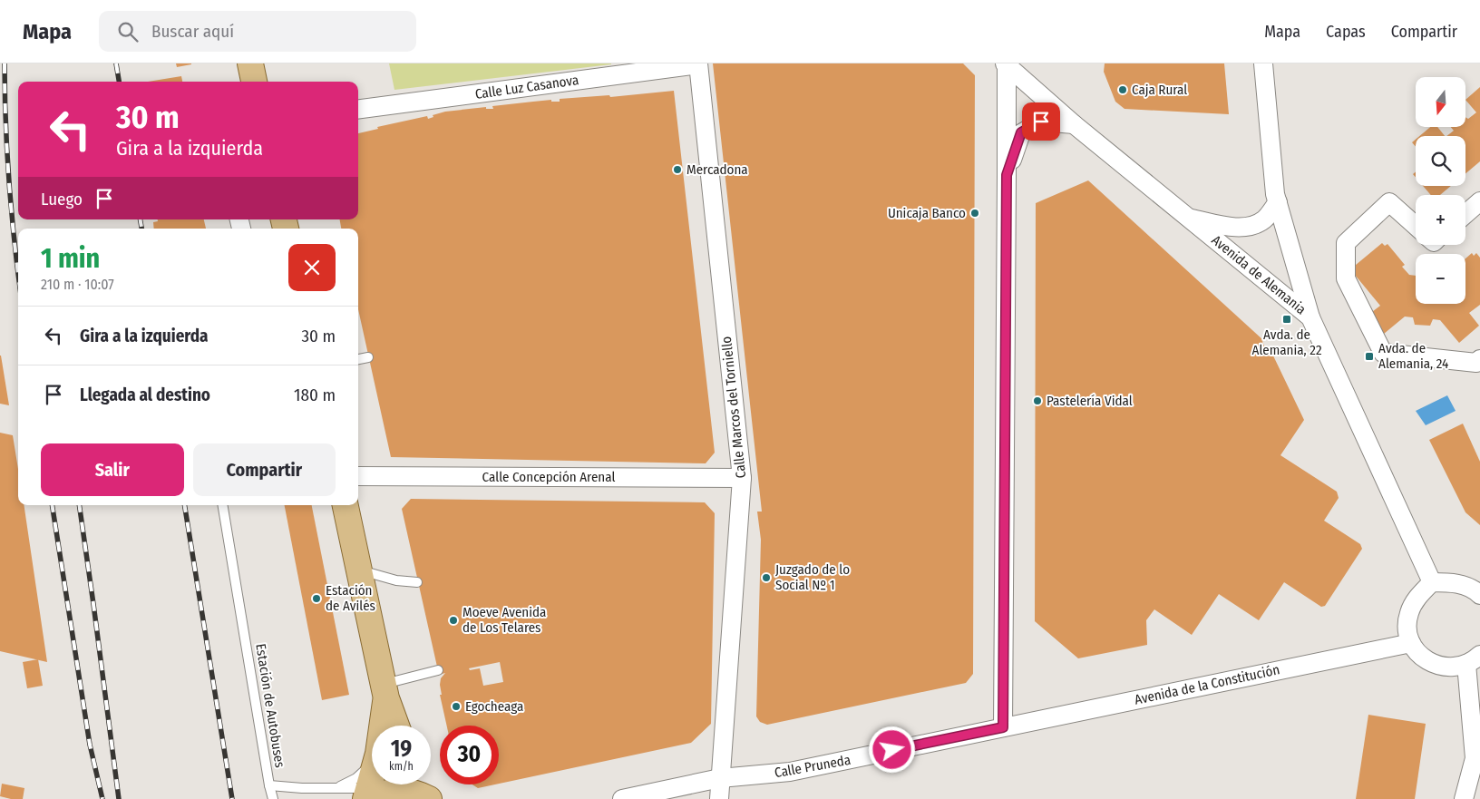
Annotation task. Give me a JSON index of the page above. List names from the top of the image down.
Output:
{
  "streets": {
    "street": [
      "Calle Luz Casanova",
      "Avenida de Alemania",
      "Calle Marcos del Torniello",
      "Calle Concepción Arenal",
      "Avenida de la Constitución",
      "Calle Pruneda"
    ],
    "lane": ["Estación de Autobuses"]
  },
  "crossings": [
    ["Calle Luz Casanova", "Calle Marcos del Torniello"],
    ["Calle Marcos del Torniello", "Calle Concepción Arenal"],
    ["Calle Marcos del Torniello", "Calle Pruneda"],
    ["Avenida de la Constitución", "Calle Pruneda"]
  ],
  "places": {
    "other": [
      "Caja Rural",
      "Mercadona",
      "Unicaja Banco",
      "Pastelería Vidal",
      "Juzgado de lo Social Nº 1",
      "Estación de Avilés",
      "Moeve Avenida de Los Telares",
      "Egocheaga"
    ],
    "transit": ["Avda. de Alemania, 22", "Avda. de Alemania, 24"]
  },
  "north": "bottom",
  "page": {
    "header": "Mapa",
    "search": "Buscar aquí",
    "nav": ["Mapa", "Capas", "Compartir"],
    "map_buttons": ["+", "−"],
    "turn": ["30 m", "Gira a la izquierda"],
    "then": "Luego",
    "heading": ["1 min", "210 m · 10:07"],
    "list": [
      {
        "name": "Gira a la izquierda",
        "value": "30 m"
      },
      {
        "name": "Llegada al destino",
        "value": "180 m"
      }
    ],
    "buttons": ["Salir", "Compartir"],
    "speed": "19 km/h",
    "limit": "30"
  }
}
